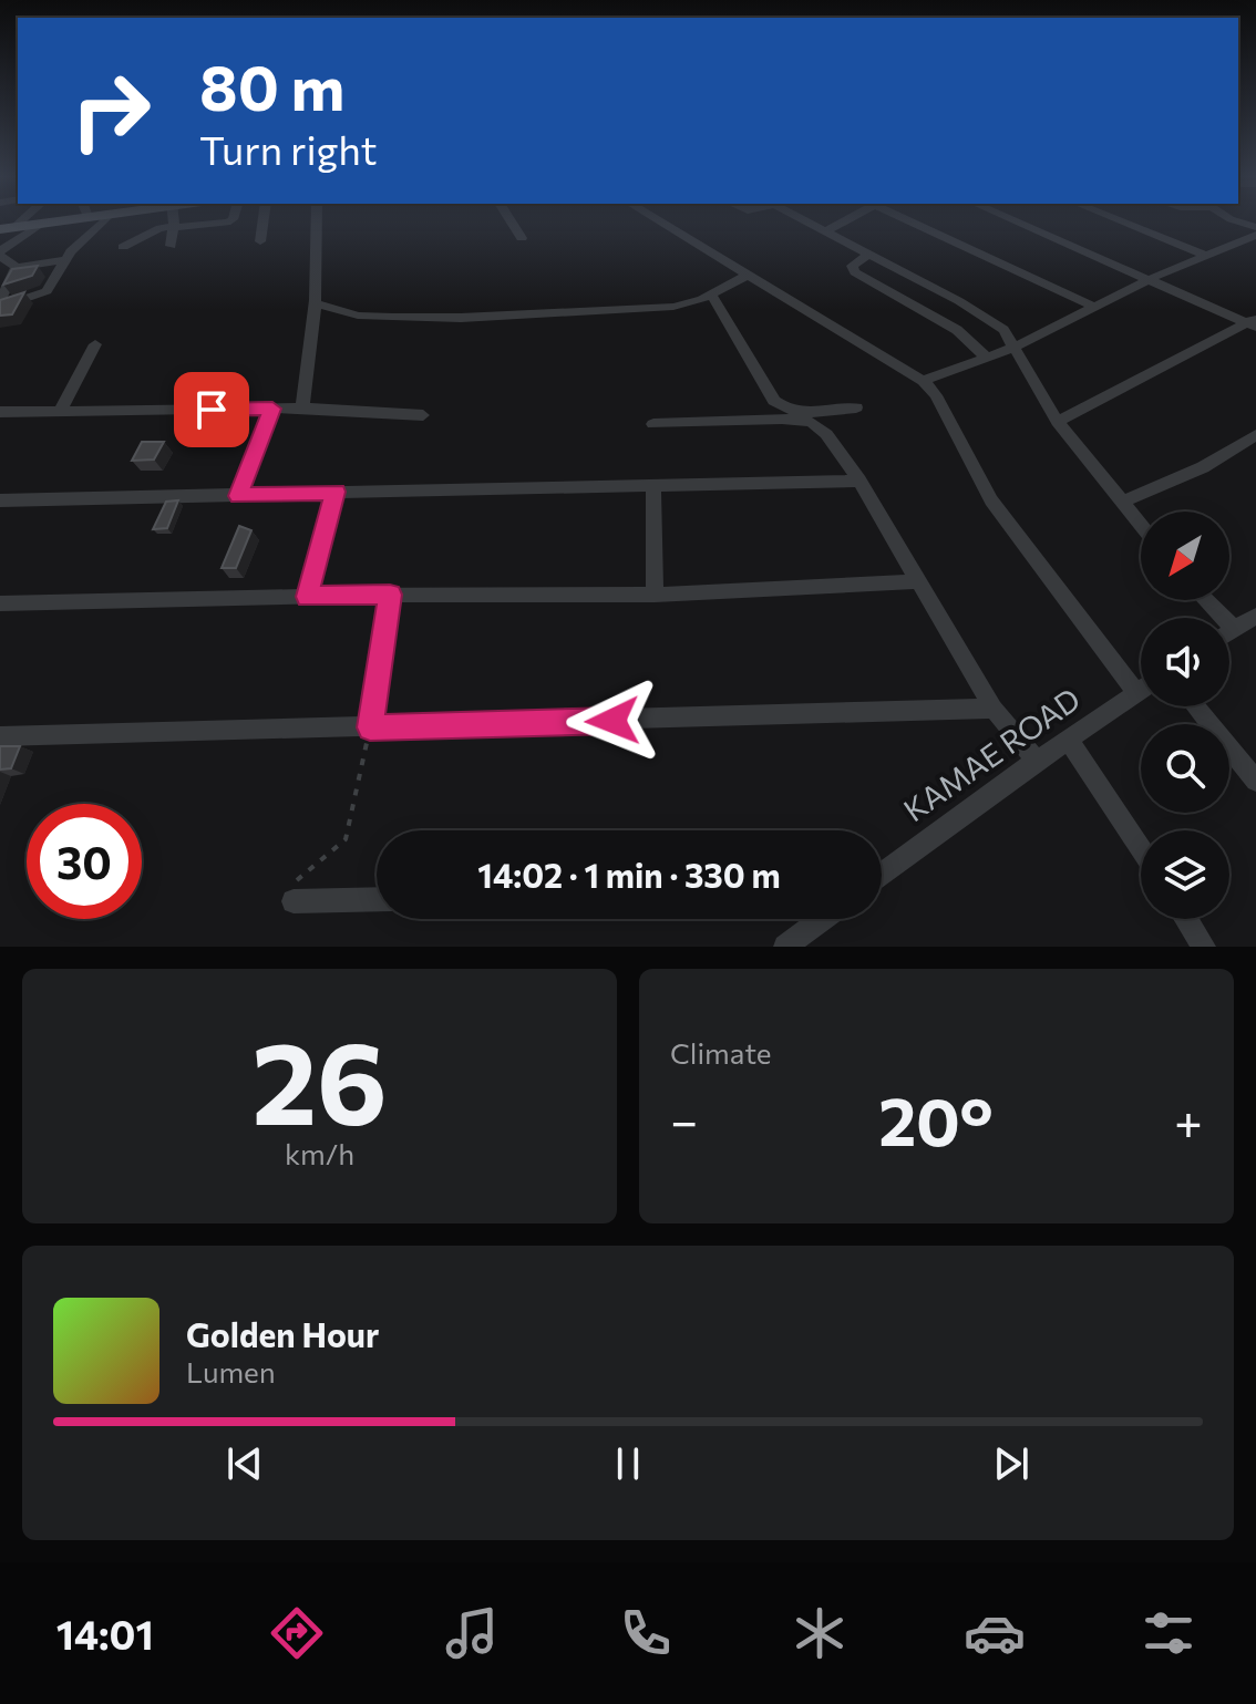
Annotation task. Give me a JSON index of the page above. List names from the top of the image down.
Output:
{
  "streets": {
    "street": ["KAMAE ROAD"]
  },
  "north": "bottom left",
  "page": {
    "turn": ["80 m", "Turn right"],
    "limit": "30",
    "trip": "14:02 · 1 min · 330 m",
    "tile": [
      ["26", "km/h"],
      "Climate"
    ],
    "heat": ["−", "20°", "+"],
    "song": ["Golden Hour", "Lumen"],
    "tabs": "14:01"
  }
}
